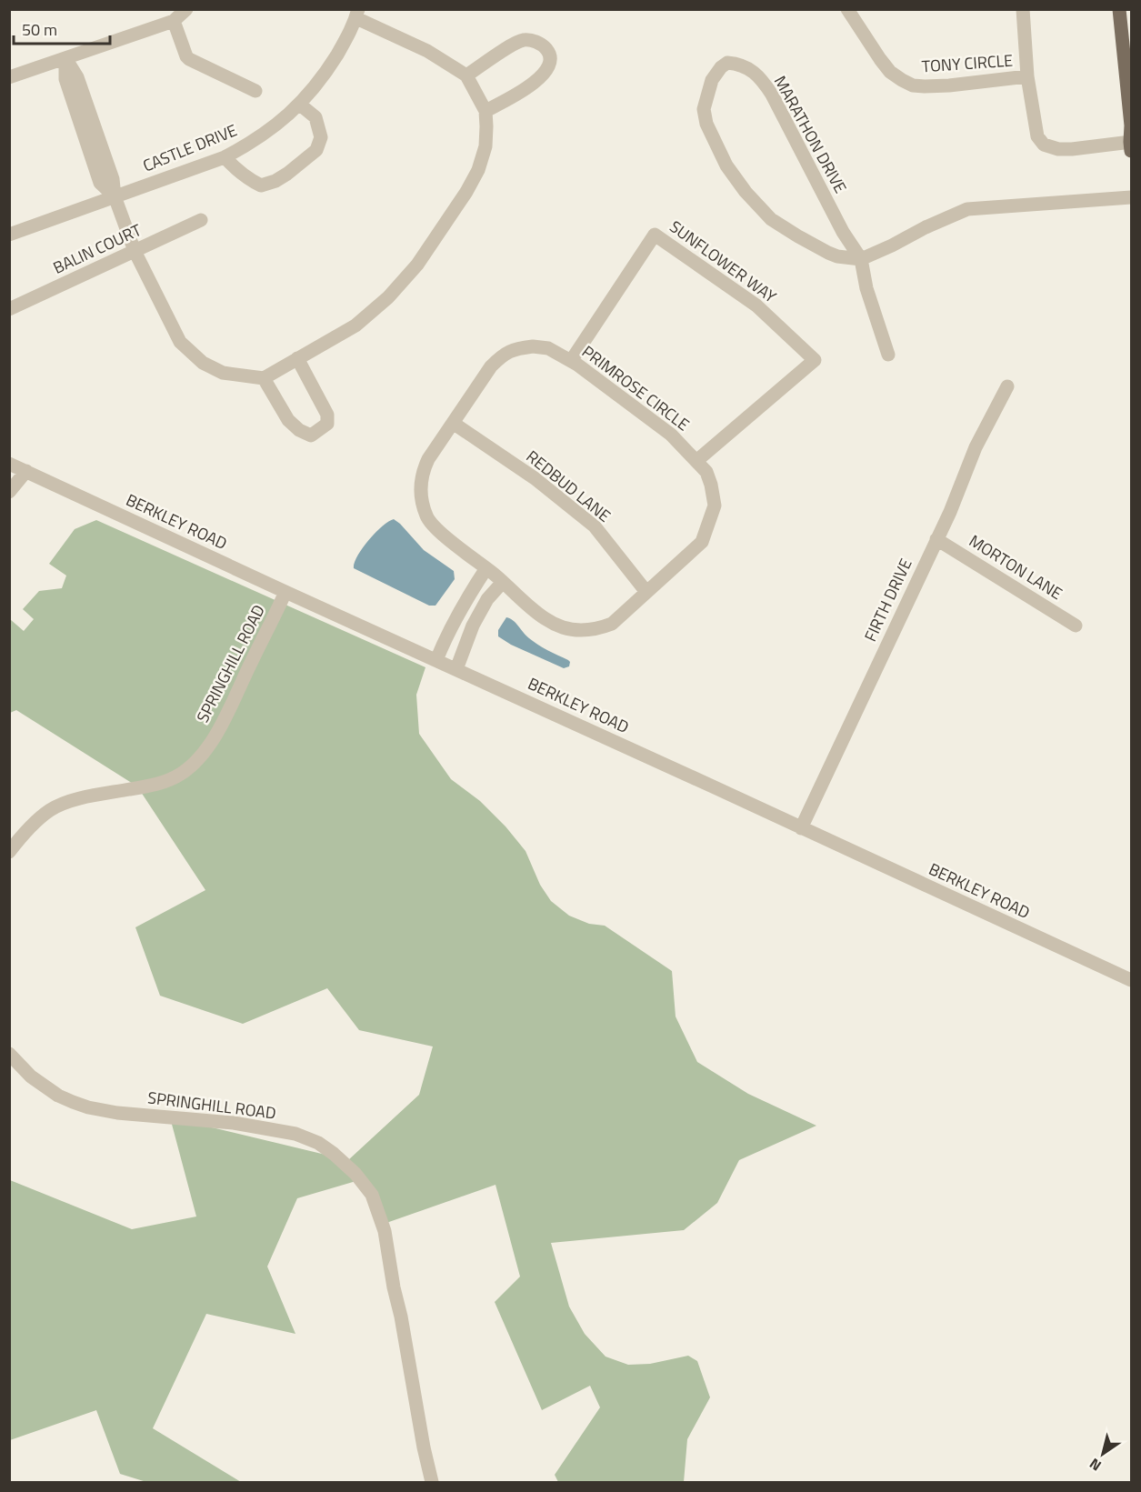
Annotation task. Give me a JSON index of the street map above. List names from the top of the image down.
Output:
{
  "streets": {
    "street": [
      "TONY CIRCLE",
      "MARATHON DRIVE",
      "CASTLE DRIVE",
      "BALIN COURT",
      "SUNFLOWER WAY",
      "PRIMROSE CIRCLE",
      "REDBUD LANE",
      "BERKLEY ROAD",
      "MORTON LANE",
      "FIRTH DRIVE",
      "SPRINGHILL ROAD"
    ]
  },
  "crossings": [
    ["SUNFLOWER WAY", "PRIMROSE CIRCLE"],
    ["PRIMROSE CIRCLE", "REDBUD LANE"],
    ["BERKLEY ROAD", "FIRTH DRIVE"],
    ["BERKLEY ROAD", "SPRINGHILL ROAD"],
    ["MORTON LANE", "FIRTH DRIVE"]
  ],
  "scale_bar": "50 m",
  "north": "bottom left"
}
